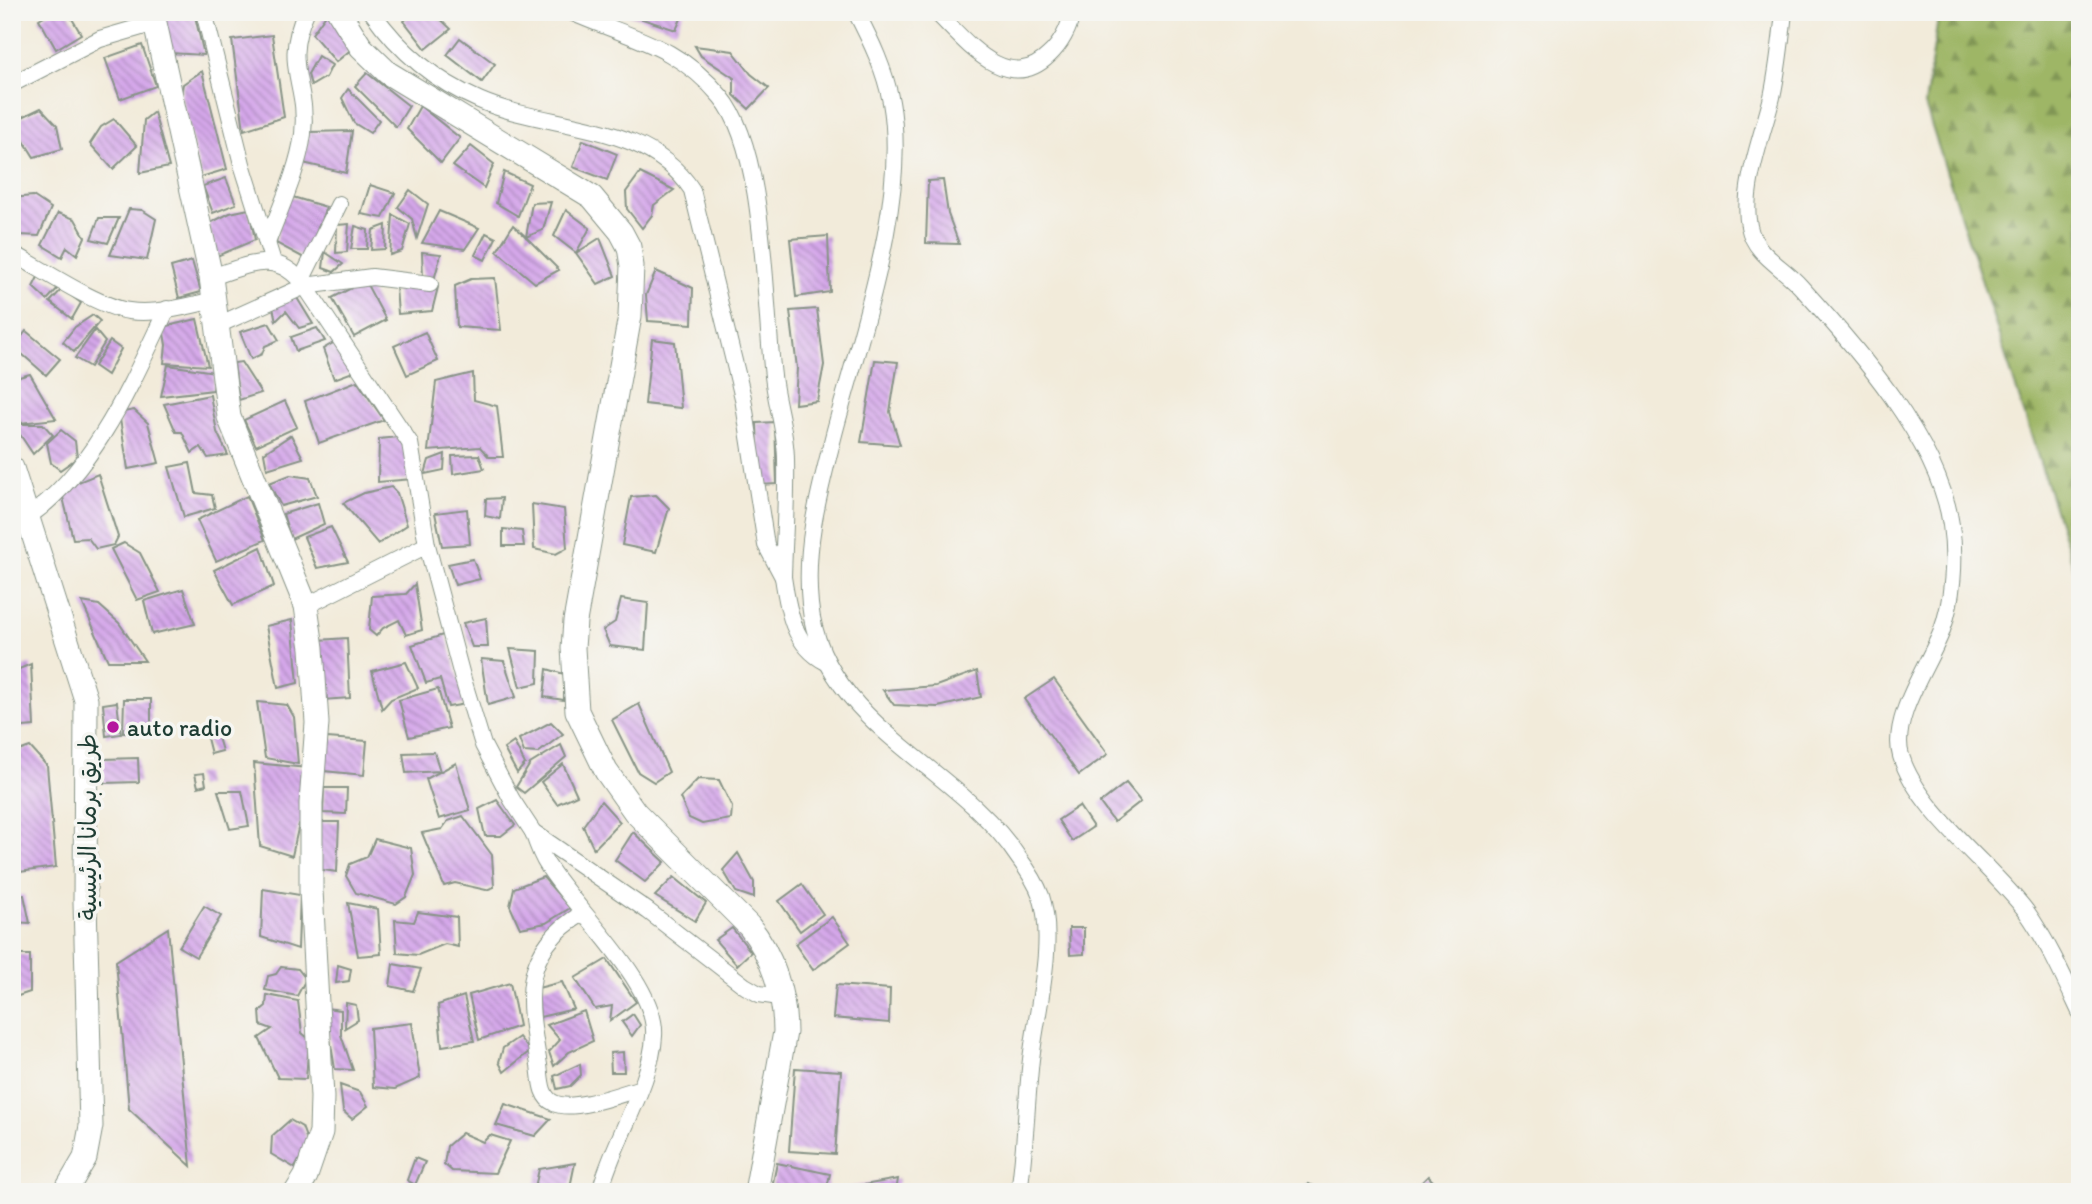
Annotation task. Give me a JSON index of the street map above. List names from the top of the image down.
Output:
{
  "streets": {
    "street": ["طريق برمانا الرئيسية"]
  },
  "places": ["auto radio"]
}
